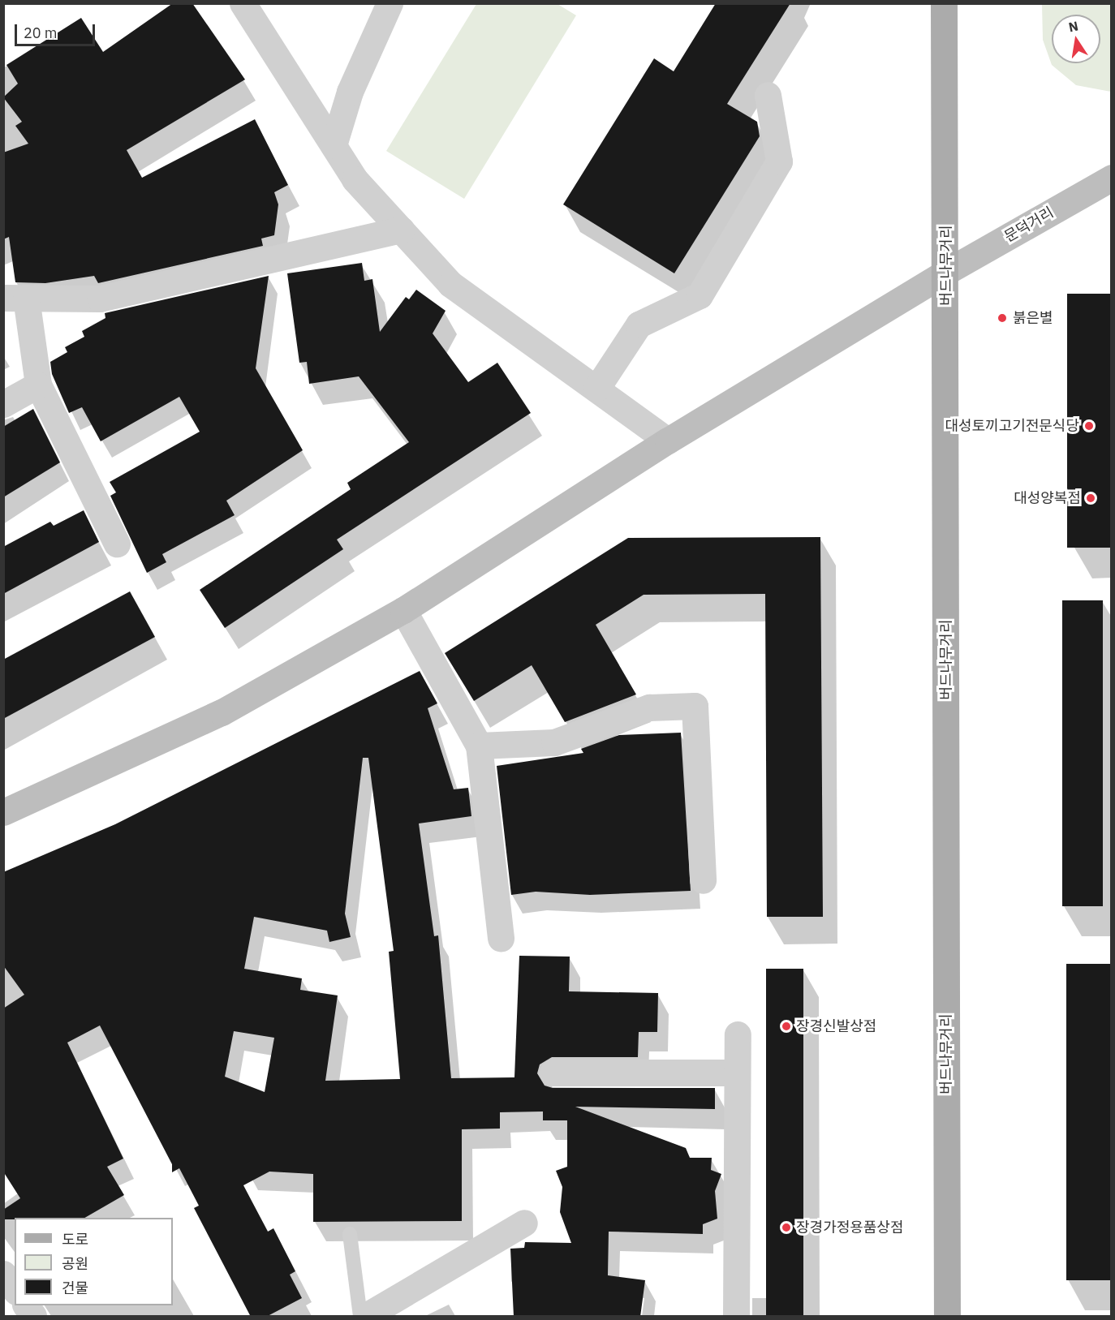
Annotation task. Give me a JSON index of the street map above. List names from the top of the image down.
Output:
{
  "streets": {
    "main road": ["문덕거리", "버드나무거리"]
  },
  "crossings": [
    ["문덕거리", "버드나무거리"]
  ],
  "places": [
    "붉은별",
    "대성토끼고기전문식당",
    "대성양복점",
    "장경신발상점",
    "장경가정용품상점"
  ],
  "legend": ["도로", "공원", "건물"],
  "scale_bar": "20 m",
  "north": "top"
}
